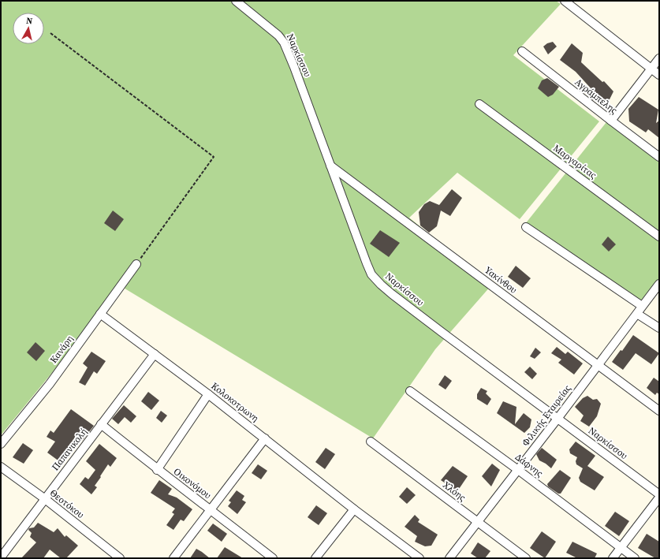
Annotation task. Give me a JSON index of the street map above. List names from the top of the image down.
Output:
{
  "streets": {
    "street": [
      "Ναρκίσσου",
      "Αγράμπελης",
      "Μαργαρίτας",
      "Υακίνθου",
      "Κανάρη",
      "Κολοκοτρωνη",
      "Φιλικής Εταιρείας",
      "Παπανικολή",
      "Δάφνης",
      "Οικονόμου",
      "Χλόης",
      "Θεοτόκου"
    ]
  },
  "crossings": [
    ["Ναρκίσσου", "Υακίνθου"],
    ["Ναρκίσσου", "Φιλικής Εταιρείας"],
    ["Υακίνθου", "Φιλικής Εταιρείας"],
    ["Κανάρη", "Κολοκοτρωνη"],
    ["Κολοκοτρωνη", "Παπανικολή"],
    ["Φιλικής Εταιρείας", "Δάφνης"],
    ["Φιλικής Εταιρείας", "Χλόης"],
    ["Παπανικολή", "Οικονόμου"],
    ["Παπανικολή", "Θεοτόκου"]
  ],
  "north": "top"
}
